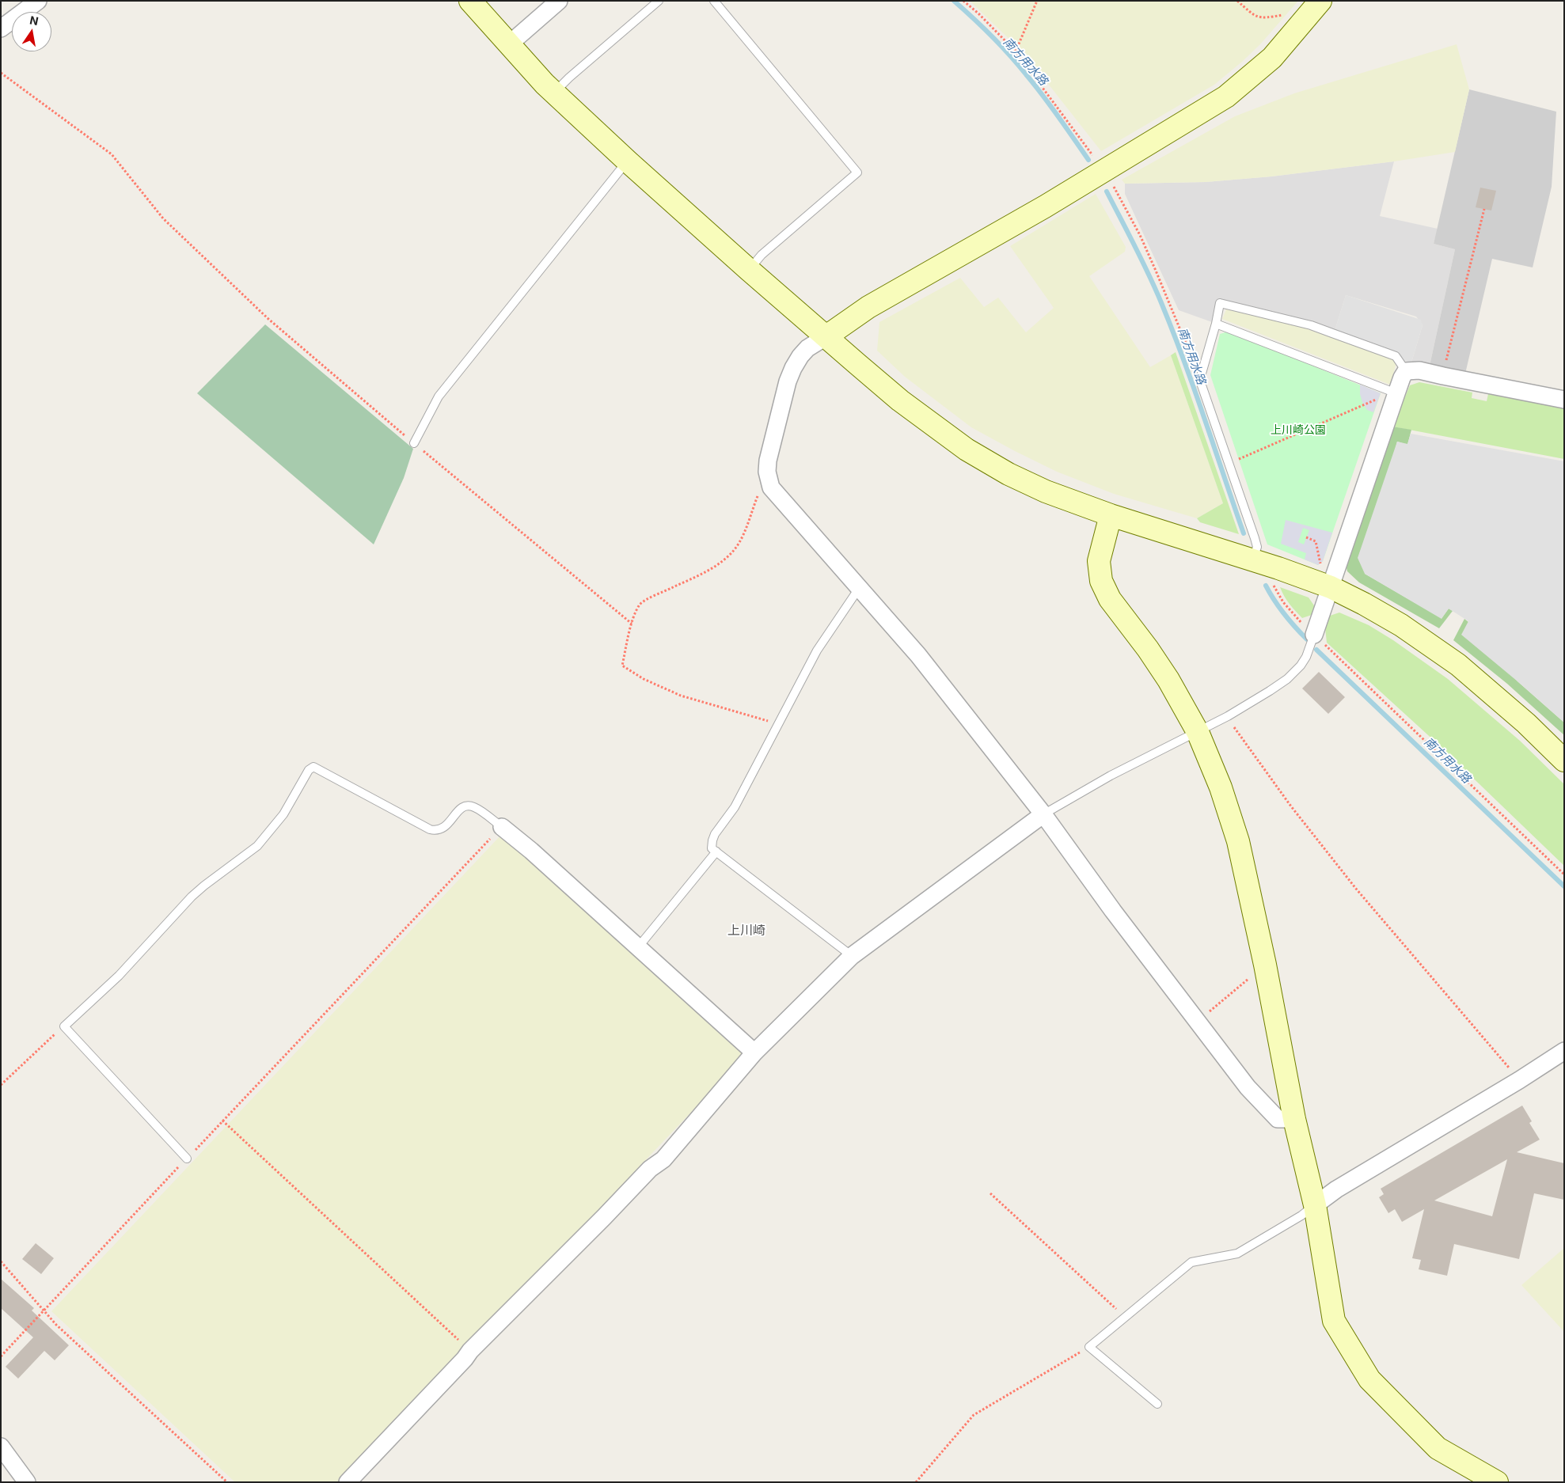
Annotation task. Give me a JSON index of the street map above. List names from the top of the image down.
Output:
{
  "districts": ["上川崎"],
  "water": ["南方用水路"],
  "parks": ["上川崎公園"],
  "north": "top"
}
